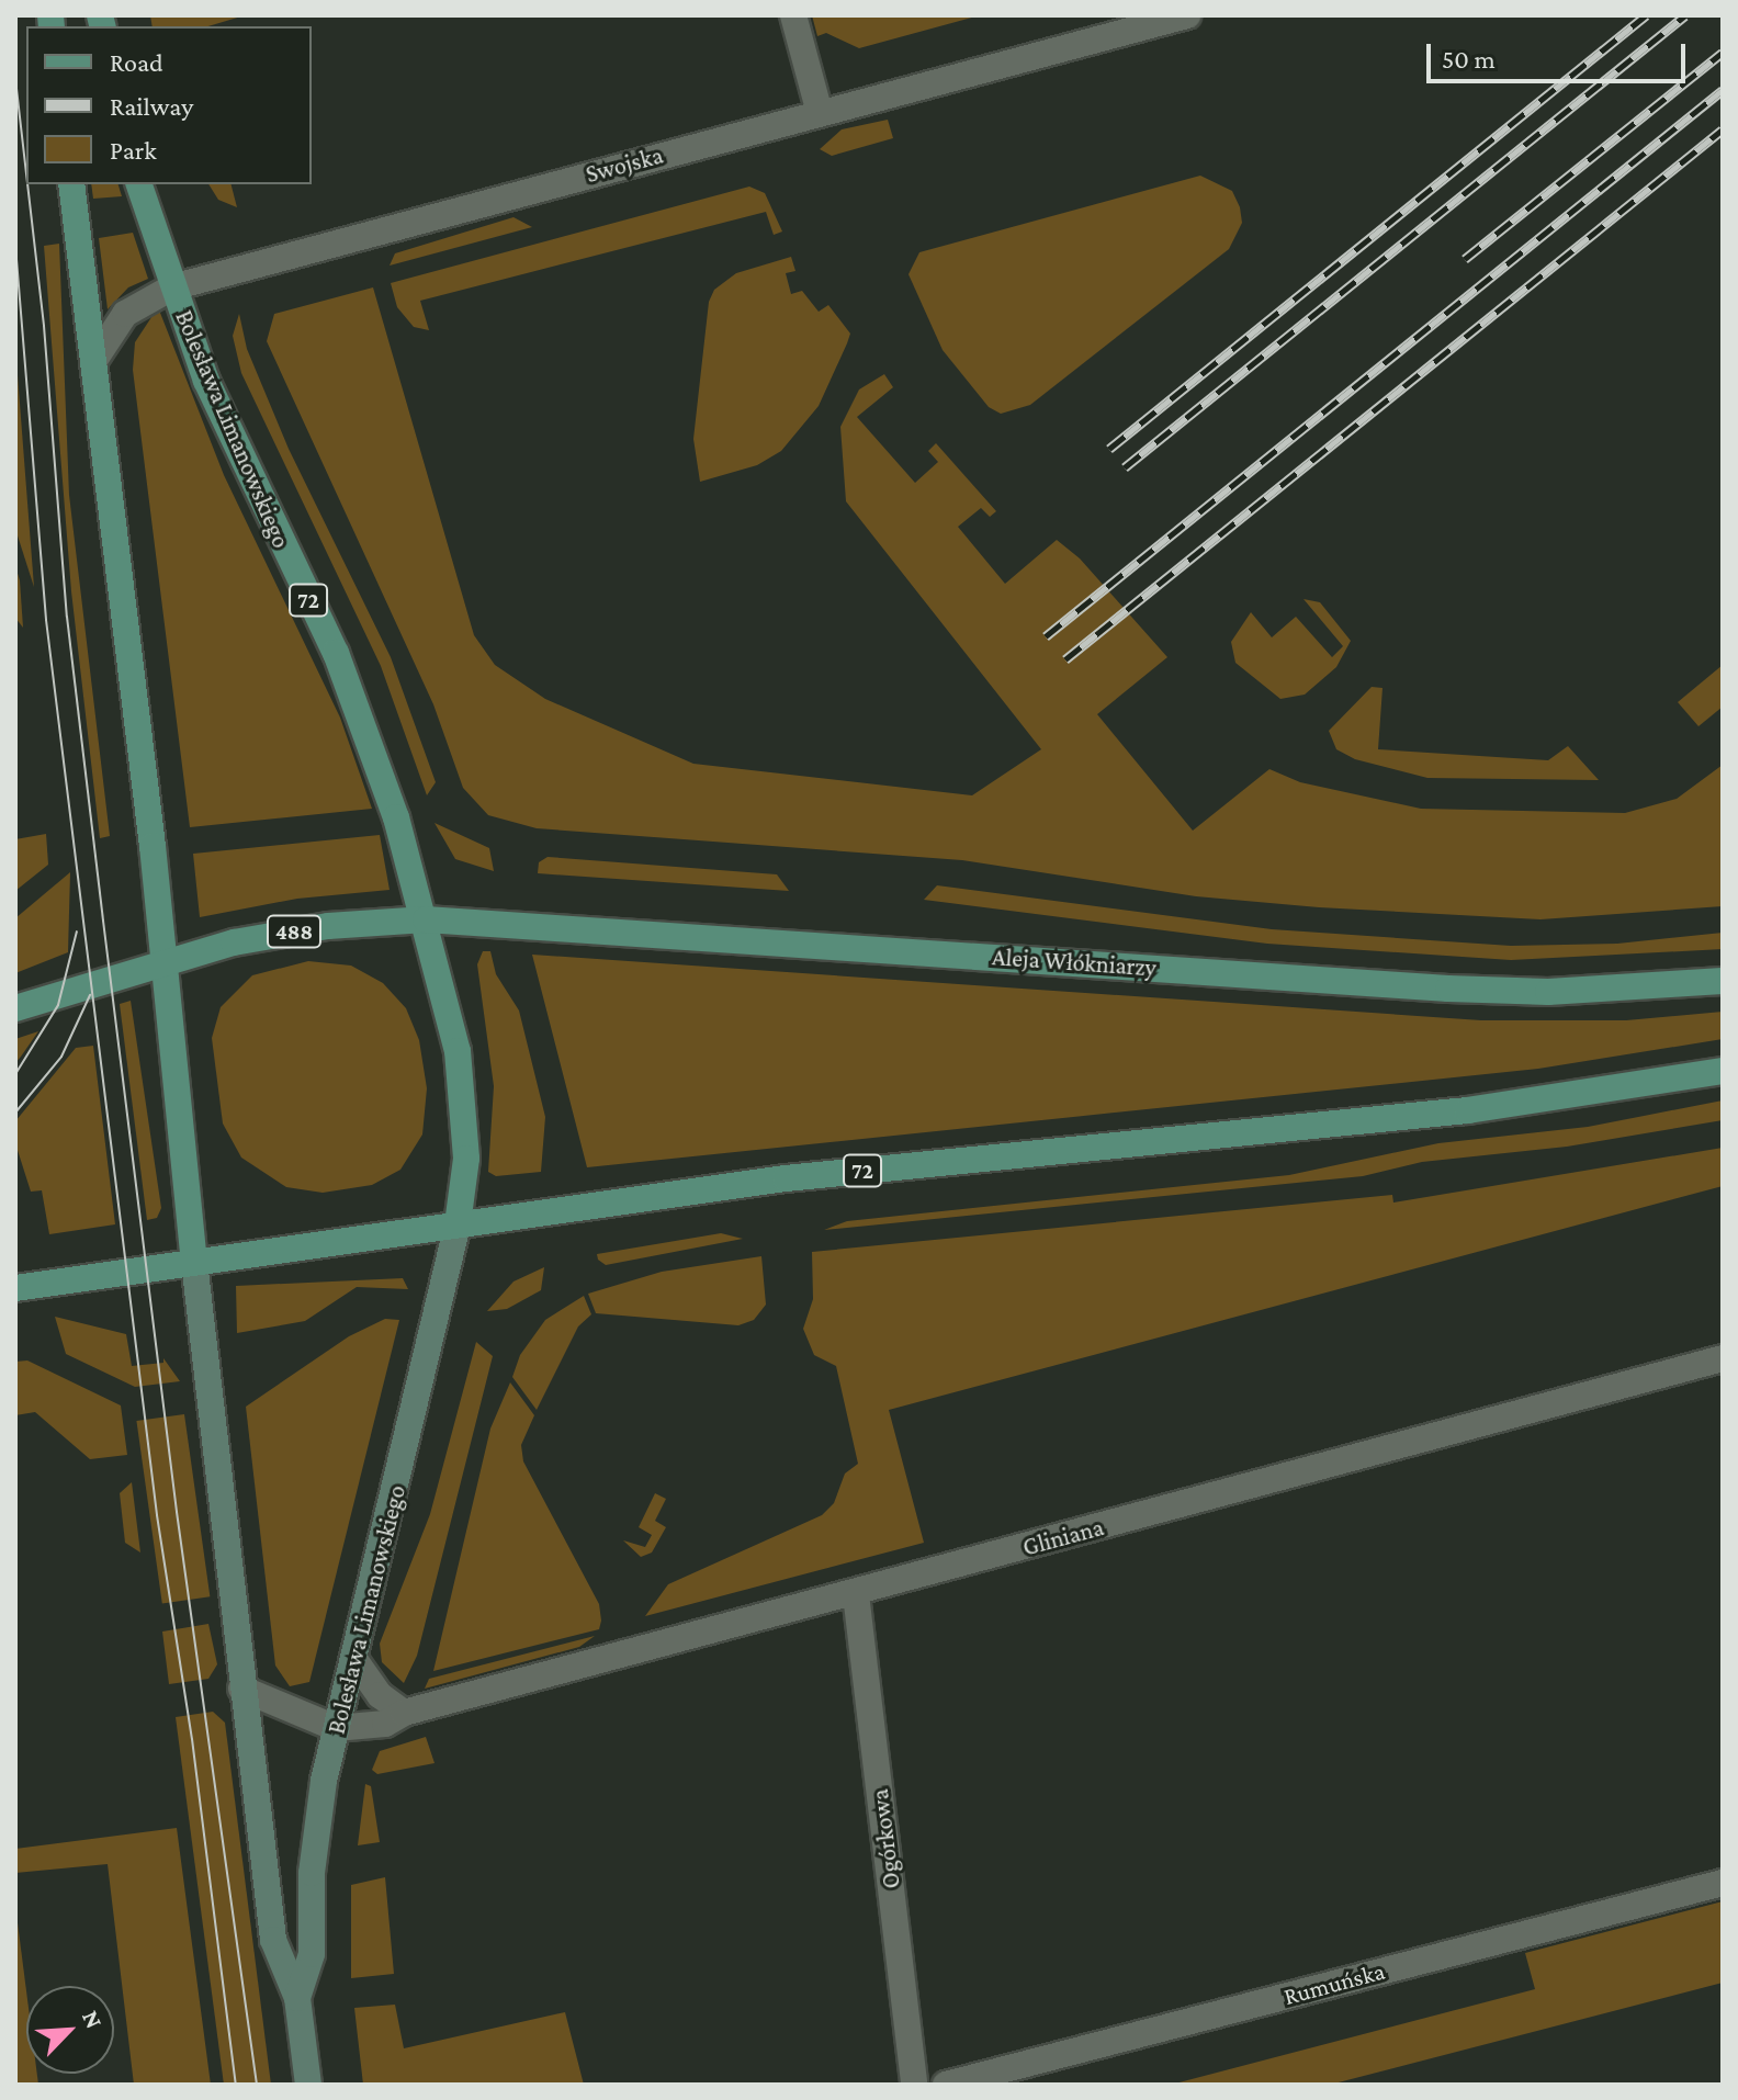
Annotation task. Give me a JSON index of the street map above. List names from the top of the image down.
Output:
{
  "streets": {
    "main road": [
      "Bolesława Limanowskiego",
      "72",
      "488",
      "Aleja Włókniarzy"
    ],
    "street": [
      "Swojska",
      "Gliniana",
      "Ogórkowa",
      "Rumuńska"
    ]
  },
  "crossings": [
    ["Swojska", "Bolesława Limanowskiego"],
    ["Bolesława Limanowskiego", "72"],
    ["Bolesława Limanowskiego", "488"],
    ["Bolesława Limanowskiego", "Aleja Włókniarzy"],
    ["Bolesława Limanowskiego", "Gliniana"],
    ["488", "Aleja Włókniarzy"],
    ["Gliniana", "Ogórkowa"]
  ],
  "legend": ["Road", "Railway", "Park"],
  "scale_bar": "50 m",
  "north": "top right"
}
